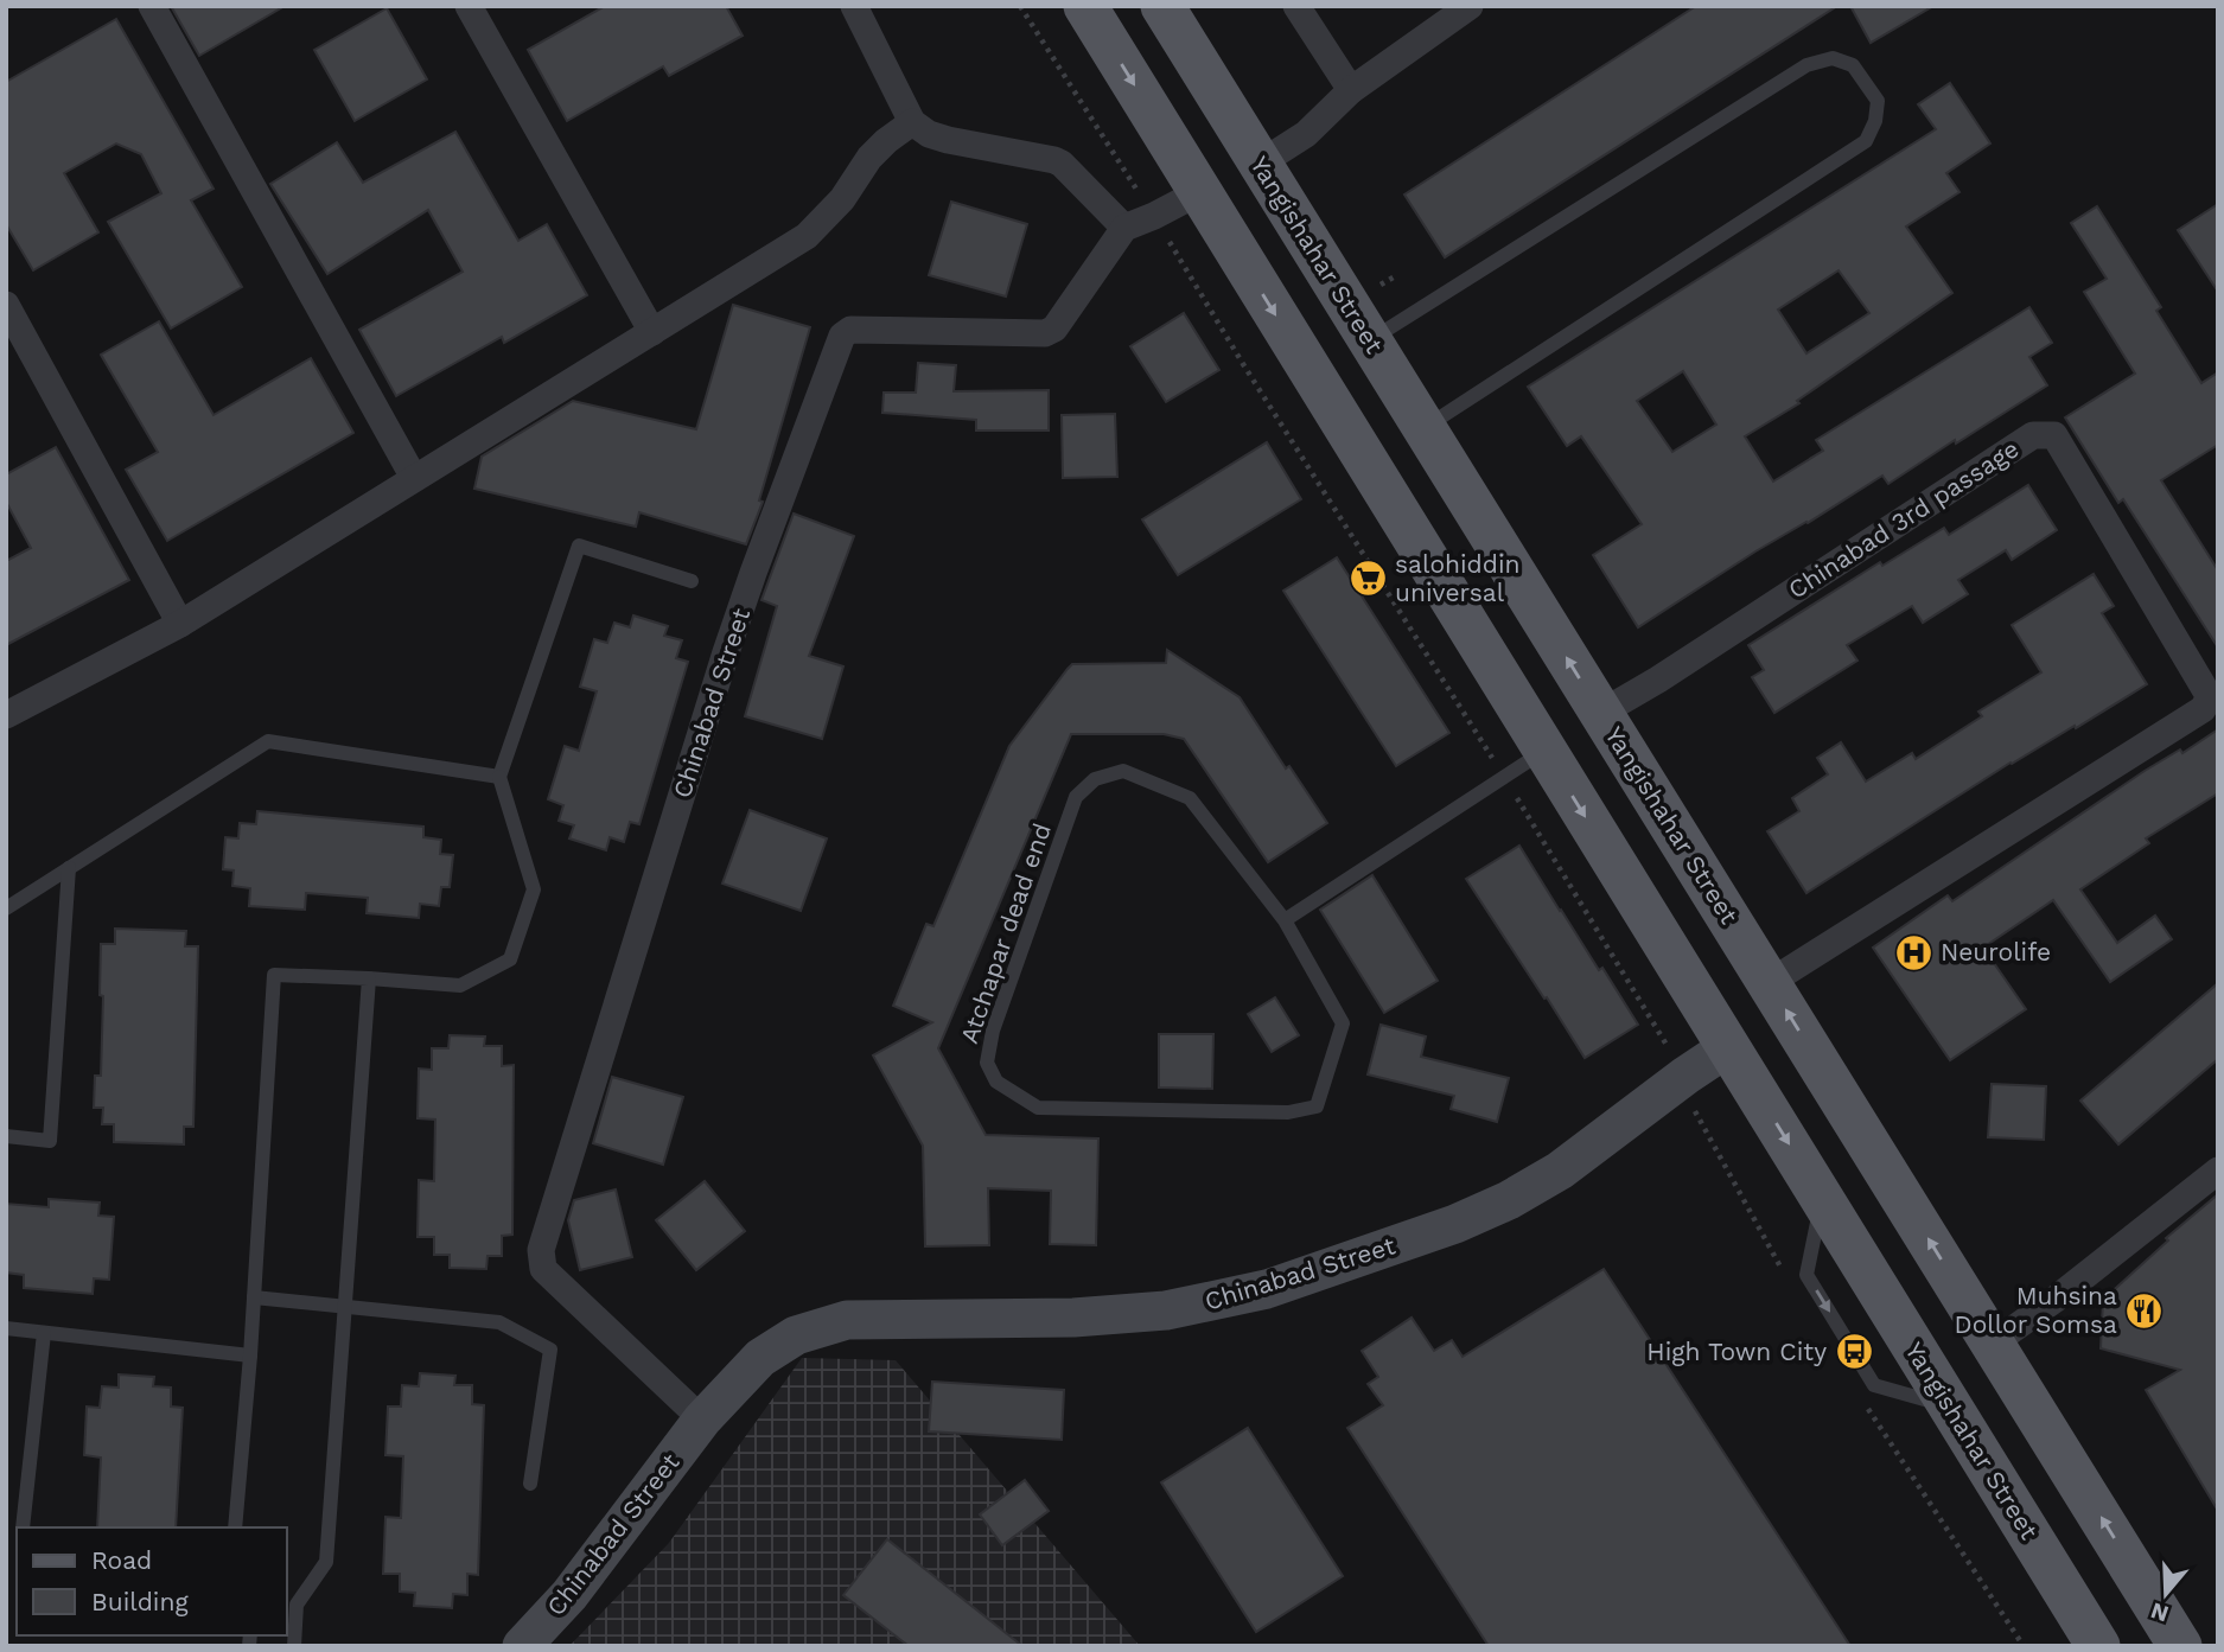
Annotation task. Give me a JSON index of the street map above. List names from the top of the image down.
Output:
{
  "streets": {
    "main road": ["Yangishahar Street"],
    "street": ["Chinabad 3rd passage", "Chinabad Street"],
    "lane": ["Atchapar dead end"]
  },
  "crossings": [
    ["Yangishahar Street", "Chinabad 3rd passage"],
    ["Yangishahar Street", "Chinabad Street"]
  ],
  "places": {
    "supermarket": ["salohiddin universal"],
    "hospital": ["Neurolife"],
    "restaurant": ["Muhsina Dollor Somsa"],
    "bus stop": ["High Town City"]
  },
  "legend": ["Road", "Building"],
  "north": "bottom"
}
